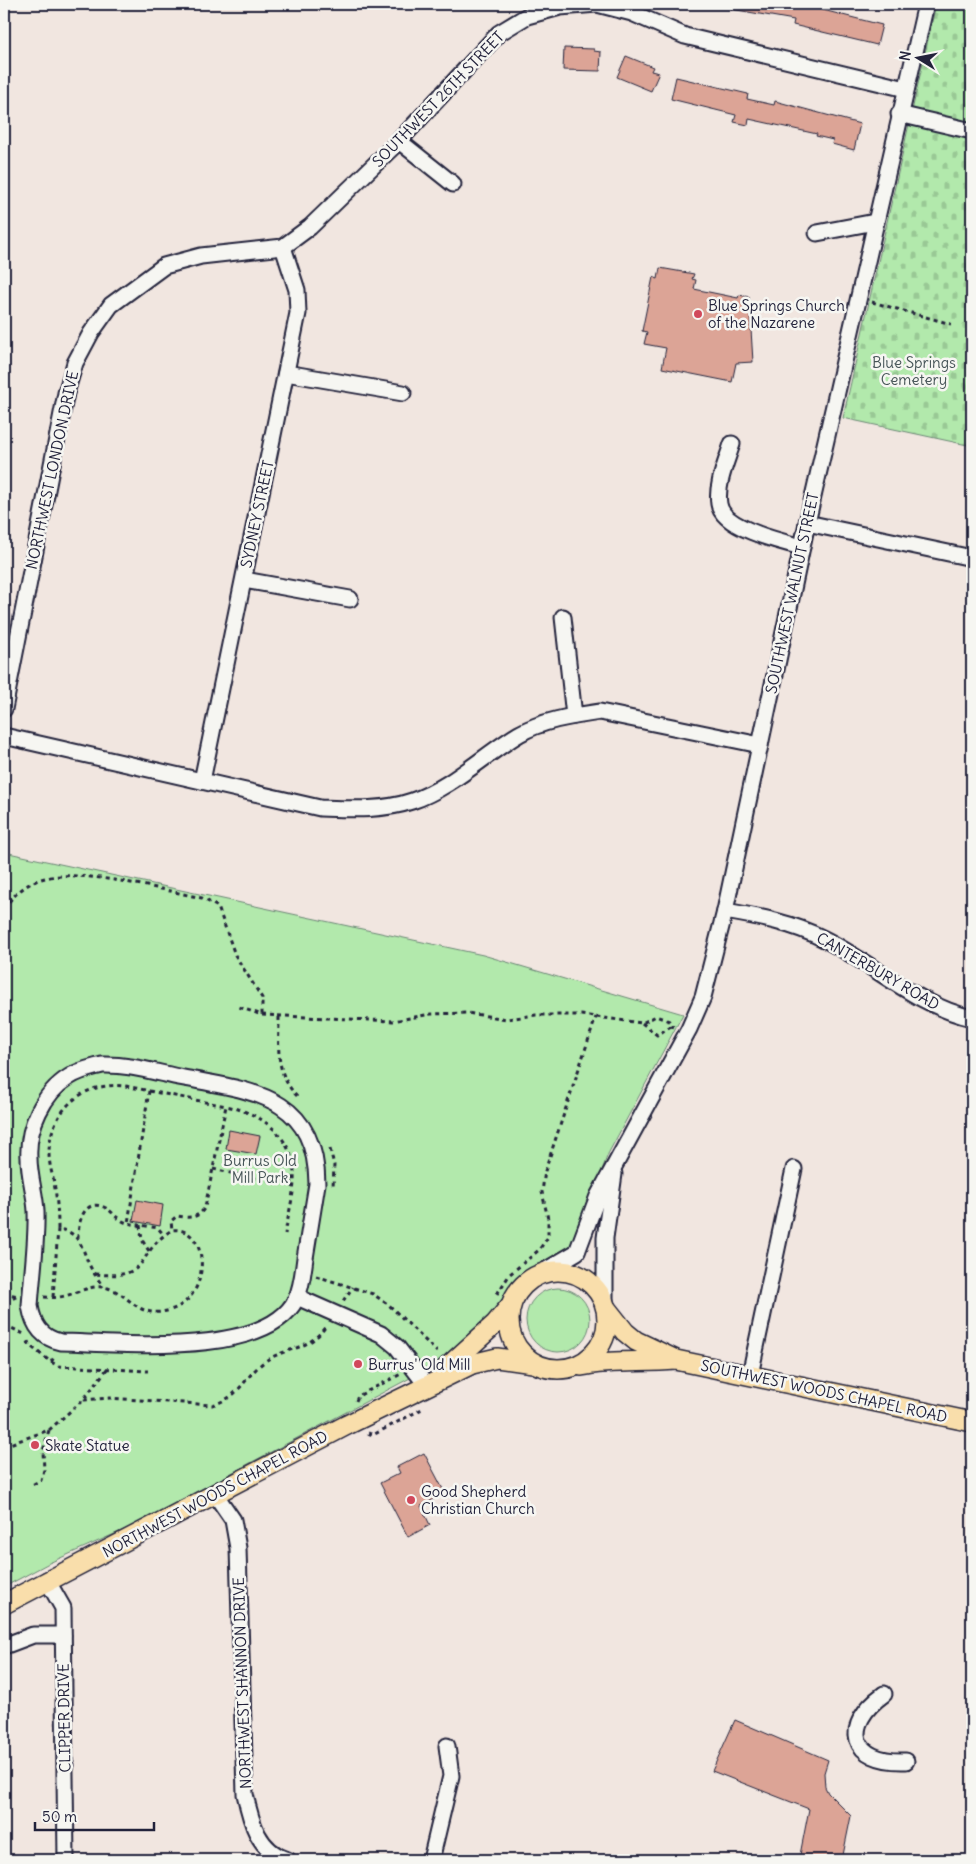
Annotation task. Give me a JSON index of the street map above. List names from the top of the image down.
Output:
{
  "streets": {
    "main road": ["SOUTHWEST WOODS CHAPEL ROAD", "NORTHWEST WOODS CHAPEL ROAD"],
    "street": [
      "SOUTHWEST 26TH STREET",
      "NORTHWEST LONDON DRIVE",
      "SYDNEY STREET",
      "SOUTHWEST WALNUT STREET",
      "CANTERBURY ROAD",
      "NORTHWEST SHANNON DRIVE",
      "CLIPPER DRIVE"
    ]
  },
  "crossings": [
    ["SOUTHWEST 26TH STREET", "NORTHWEST LONDON DRIVE"],
    ["SOUTHWEST 26TH STREET", "SYDNEY STREET"],
    ["SOUTHWEST 26TH STREET", "SOUTHWEST WALNUT STREET"],
    ["NORTHWEST LONDON DRIVE", "SYDNEY STREET"],
    ["SOUTHWEST WALNUT STREET", "CANTERBURY ROAD"],
    ["SOUTHWEST WALNUT STREET", "SOUTHWEST WOODS CHAPEL ROAD"],
    ["SOUTHWEST WALNUT STREET", "NORTHWEST WOODS CHAPEL ROAD"],
    ["SOUTHWEST WOODS CHAPEL ROAD", "NORTHWEST WOODS CHAPEL ROAD"],
    ["NORTHWEST WOODS CHAPEL ROAD", "NORTHWEST SHANNON DRIVE"],
    ["NORTHWEST WOODS CHAPEL ROAD", "CLIPPER DRIVE"]
  ],
  "parks": ["Blue Springs Cemetery", "Burrus Old Mill Park"],
  "places": [
    "Blue Springs Church of the Nazarene",
    "Burrus' Old Mill",
    "Skate Statue",
    "Good Shepherd Christian Church"
  ],
  "scale_bar": "50 m",
  "north": "left"
}
